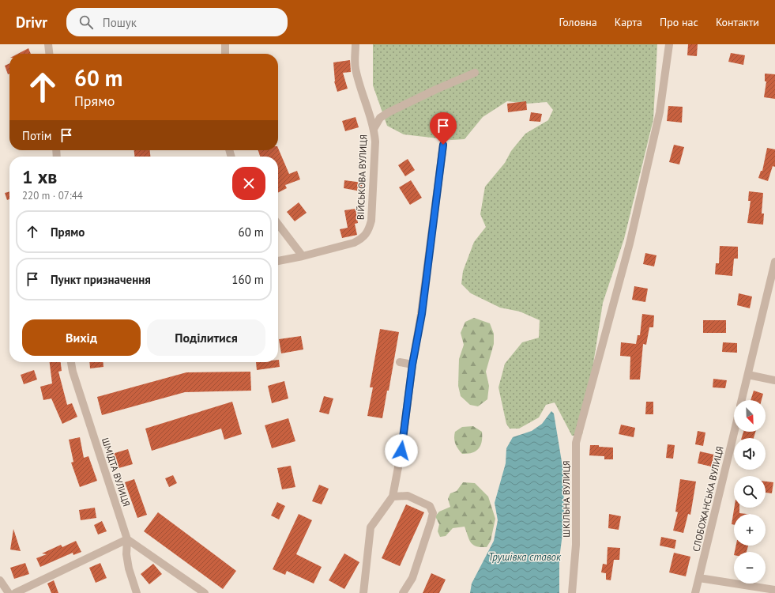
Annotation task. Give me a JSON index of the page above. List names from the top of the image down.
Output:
{
  "streets": {
    "street": [
      "ВІЙСЬКОВА ВУЛИЦЯ",
      "ШМІДТА ВУЛИЦЯ",
      "ШКІЛЬНА ВУЛИЦЯ",
      "СЛОБОЖАНСЬКА ВУЛИЦЯ"
    ]
  },
  "water": ["Трушівка ставок"],
  "north": "bottom right",
  "page": {
    "header": "Drivr",
    "search": "Пошук",
    "nav": [
      "Головна",
      "Карта",
      "Про нас",
      "Контакти"
    ],
    "turn": ["60 m", "Прямо"],
    "then": "Потім",
    "heading": ["1 хв", "220 m · 07:44"],
    "list": [
      {
        "name": "Прямо",
        "value": "60 m"
      },
      {
        "name": "Пункт призначення",
        "value": "160 m"
      }
    ],
    "buttons": ["Вихід", "Поділитися"],
    "map_buttons": ["+", "−"]
  }
}
